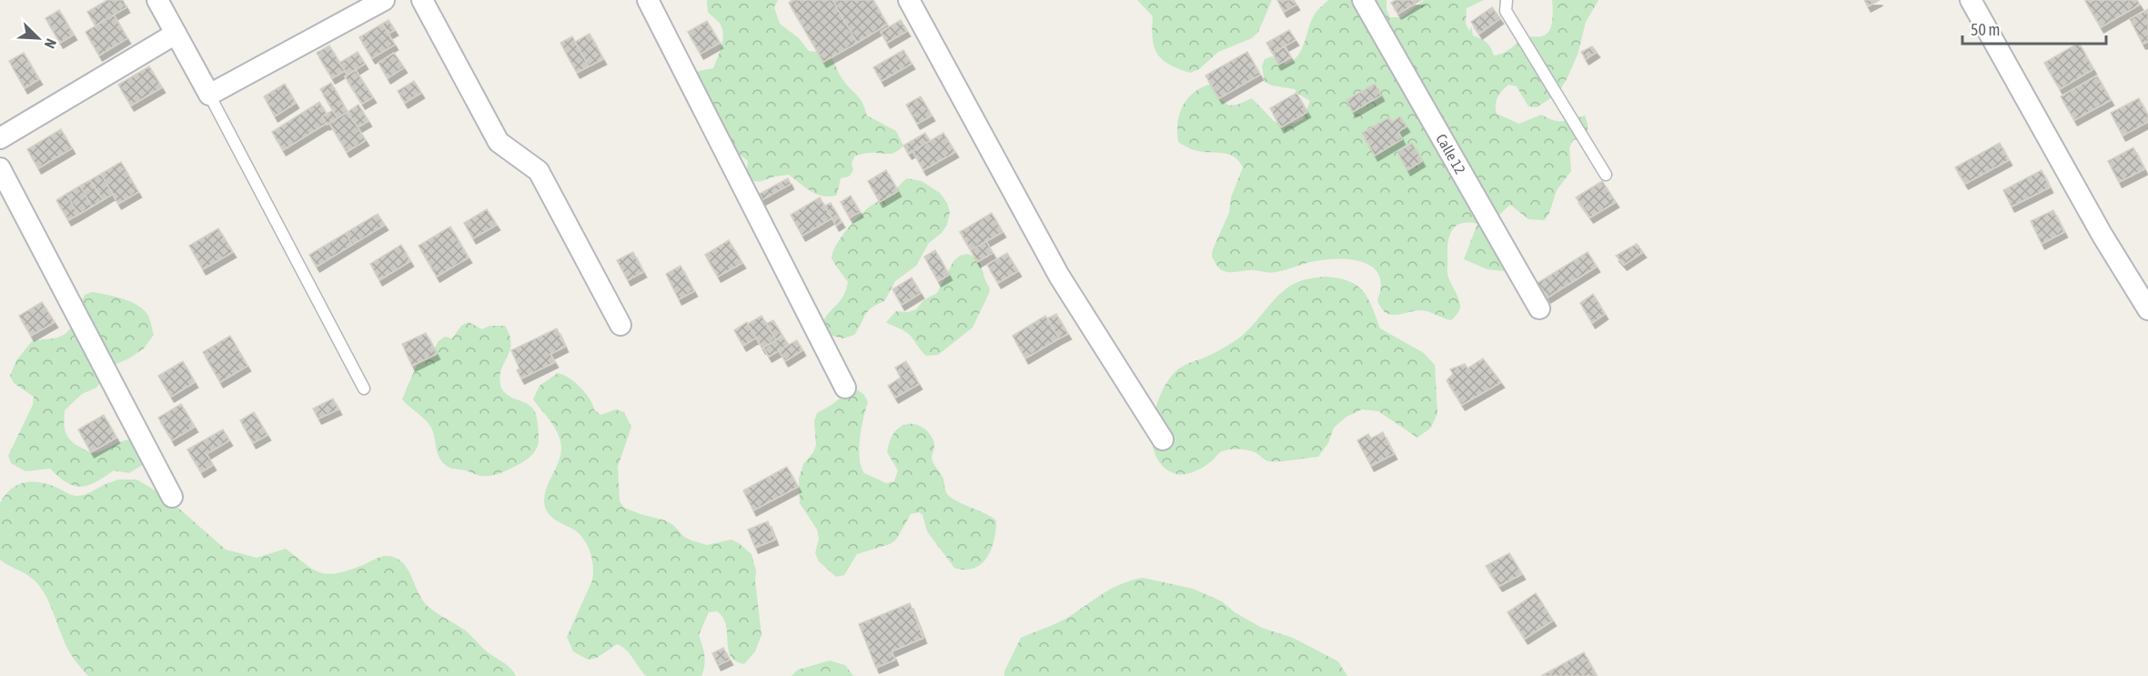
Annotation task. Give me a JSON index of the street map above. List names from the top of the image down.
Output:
{
  "streets": {
    "street": ["Calle 12"]
  },
  "scale_bar": "50 m",
  "north": "bottom right"
}
